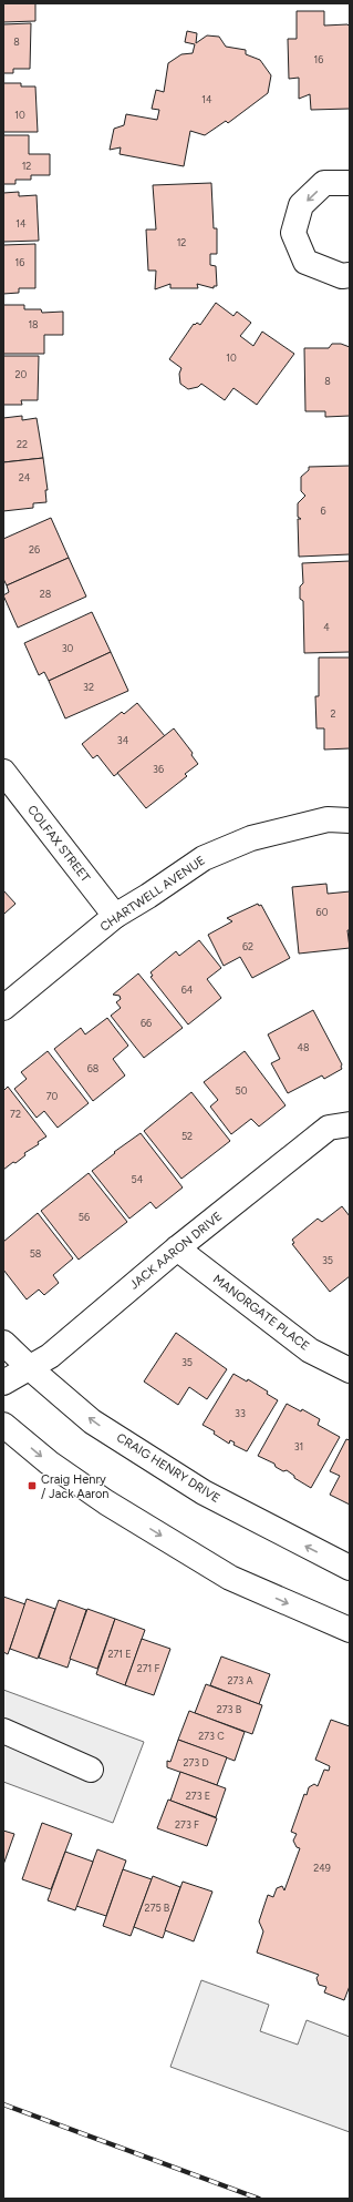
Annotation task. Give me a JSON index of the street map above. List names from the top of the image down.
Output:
{
  "streets": {
    "street": [
      "COLFAX STREET",
      "CHARTWELL AVENUE",
      "JACK AARON DRIVE",
      "MANORGATE PLACE",
      "CRAIG HENRY DRIVE"
    ]
  },
  "crossings": [
    ["COLFAX STREET", "CHARTWELL AVENUE"],
    ["JACK AARON DRIVE", "MANORGATE PLACE"],
    ["JACK AARON DRIVE", "CRAIG HENRY DRIVE"]
  ],
  "places": {
    "transit": ["Craig Henry / Jack Aaron"]
  },
  "house_numbers": [
    "8",
    "16",
    "14",
    "10",
    "12",
    "14",
    "12",
    "16",
    "18",
    "10",
    "20",
    "8",
    "22",
    "24",
    "6",
    "26",
    "28",
    "4",
    "30",
    "32",
    "2",
    "34",
    "36",
    "60",
    "62",
    "64",
    "66",
    "48",
    "68",
    "50",
    "70",
    "72",
    "52",
    "54",
    "56",
    "58",
    "35",
    "35",
    "33",
    "31",
    "271 E",
    "271 F",
    "273 A",
    "273 B",
    "273 C",
    "273 D",
    "273 E",
    "273 F",
    "249",
    "275 B"
  ]
}
